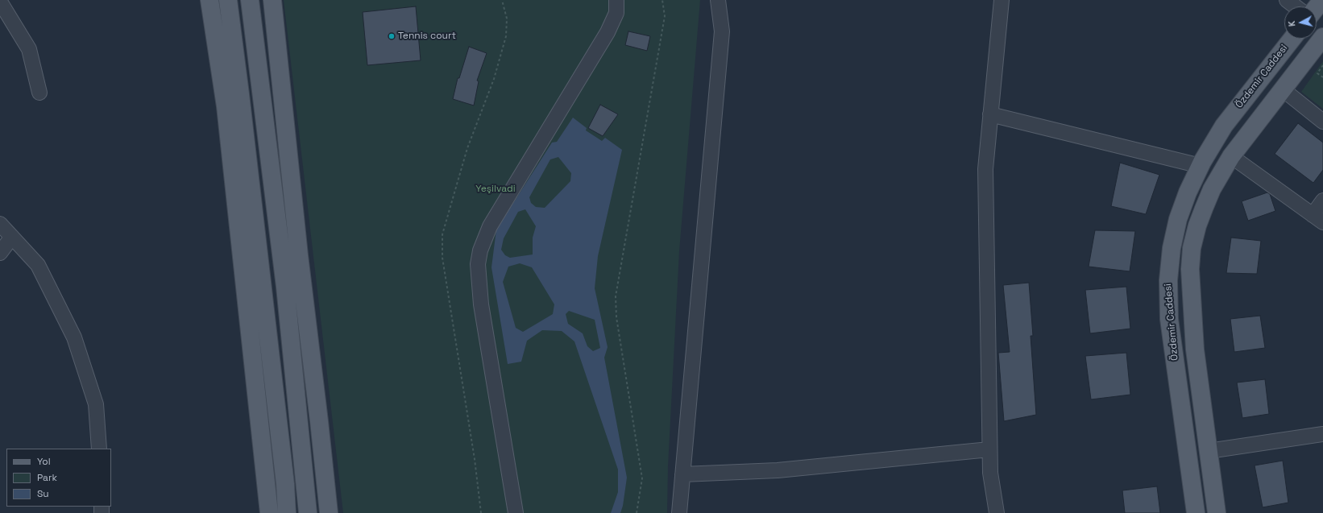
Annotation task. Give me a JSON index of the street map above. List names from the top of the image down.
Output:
{
  "streets": {
    "main road": ["Özdemir Caddesi"]
  },
  "parks": ["Yeşilvadi"],
  "places": ["Tennis court"],
  "legend": ["Yol", "Park", "Su"],
  "north": "left"
}
